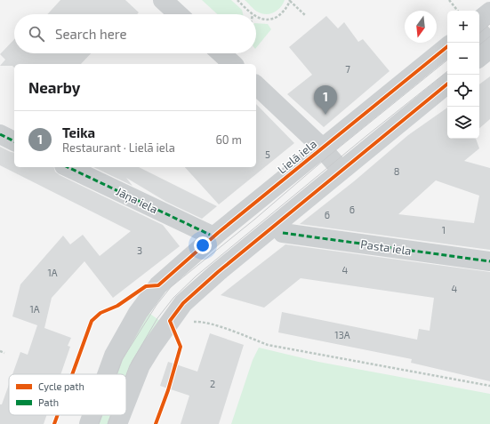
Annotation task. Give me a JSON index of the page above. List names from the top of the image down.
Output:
{
  "streets": {
    "street": ["Lielā iela", "Jāņa iela", "Pasta iela"]
  },
  "house_numbers": [
    "7",
    "5",
    "8",
    "6",
    "6",
    "1",
    "3",
    "4",
    "1A",
    "4",
    "1A",
    "13A",
    "2"
  ],
  "legend": ["Cycle path", "Path"],
  "north": "bottom",
  "page": {
    "map_buttons": ["+", "−"],
    "search": "Search here",
    "heading": "Nearby",
    "pins": "1",
    "list": [
      {
        "mark": "1",
        "name": "Teika",
        "note": "Restaurant · Lielā iela",
        "value": "60 m"
      }
    ]
  }
}
